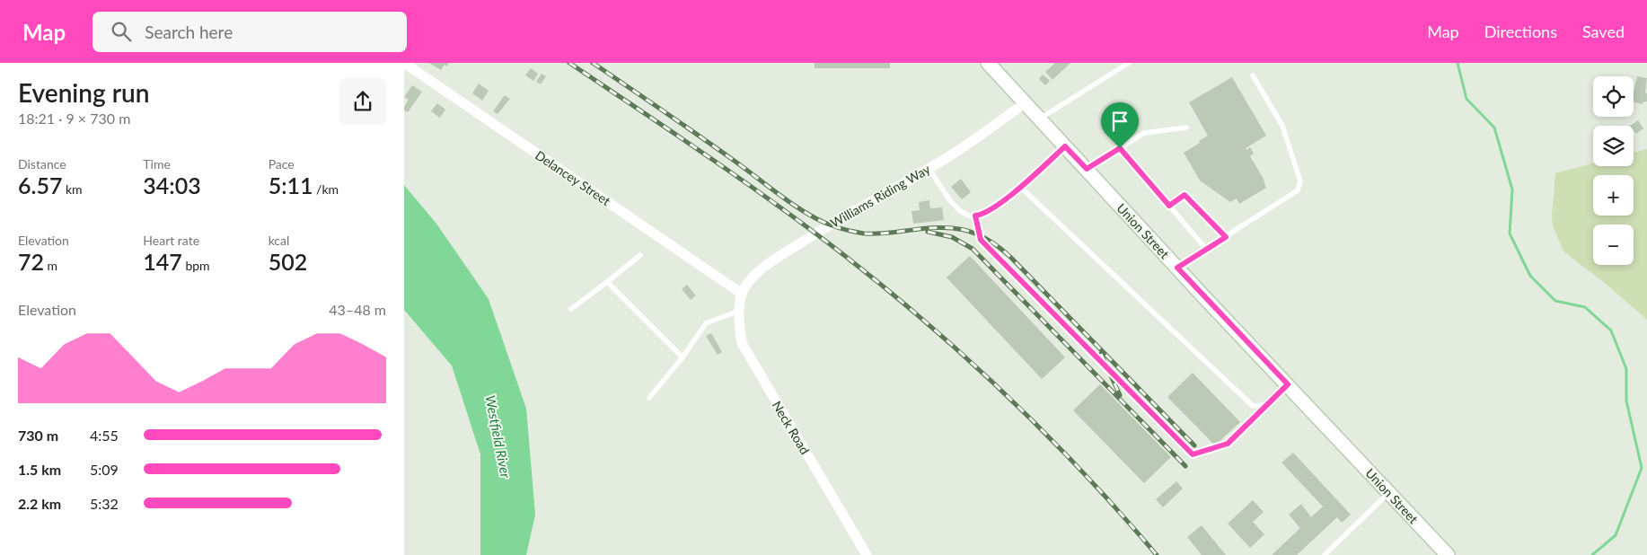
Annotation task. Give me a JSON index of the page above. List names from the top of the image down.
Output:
{
  "streets": {
    "main road": ["Union Street"],
    "street": ["Delancey Street", "Williams Riding Way", "Neck Road"]
  },
  "crossings": [
    ["Delancey Street", "Williams Riding Way"],
    ["Delancey Street", "Neck Road"],
    ["Williams Riding Way", "Union Street"],
    ["Williams Riding Way", "Neck Road"]
  ],
  "water": ["Westfield River"],
  "page": {
    "header": "Map",
    "search": "Search here",
    "nav": ["Map", "Directions", "Saved"],
    "heading": ["Evening run", "18:21 · 9 × 730 m"],
    "map_buttons": ["+", "−"],
    "stats": [
      ["Distance", "6.57 km"],
      ["Time", "34:03"],
      ["Pace", "5:11 /km"],
      ["Elevation", "72 m"],
      ["Heart rate", "147 bpm"],
      ["kcal", "502"]
    ],
    "chart": ["Elevation", "43–48 m"],
    "list": [
      {
        "name": "730 m",
        "note": "4:55"
      },
      {
        "name": "1.5 km",
        "note": "5:09"
      },
      {
        "name": "2.2 km",
        "note": "5:32"
      }
    ]
  }
}
